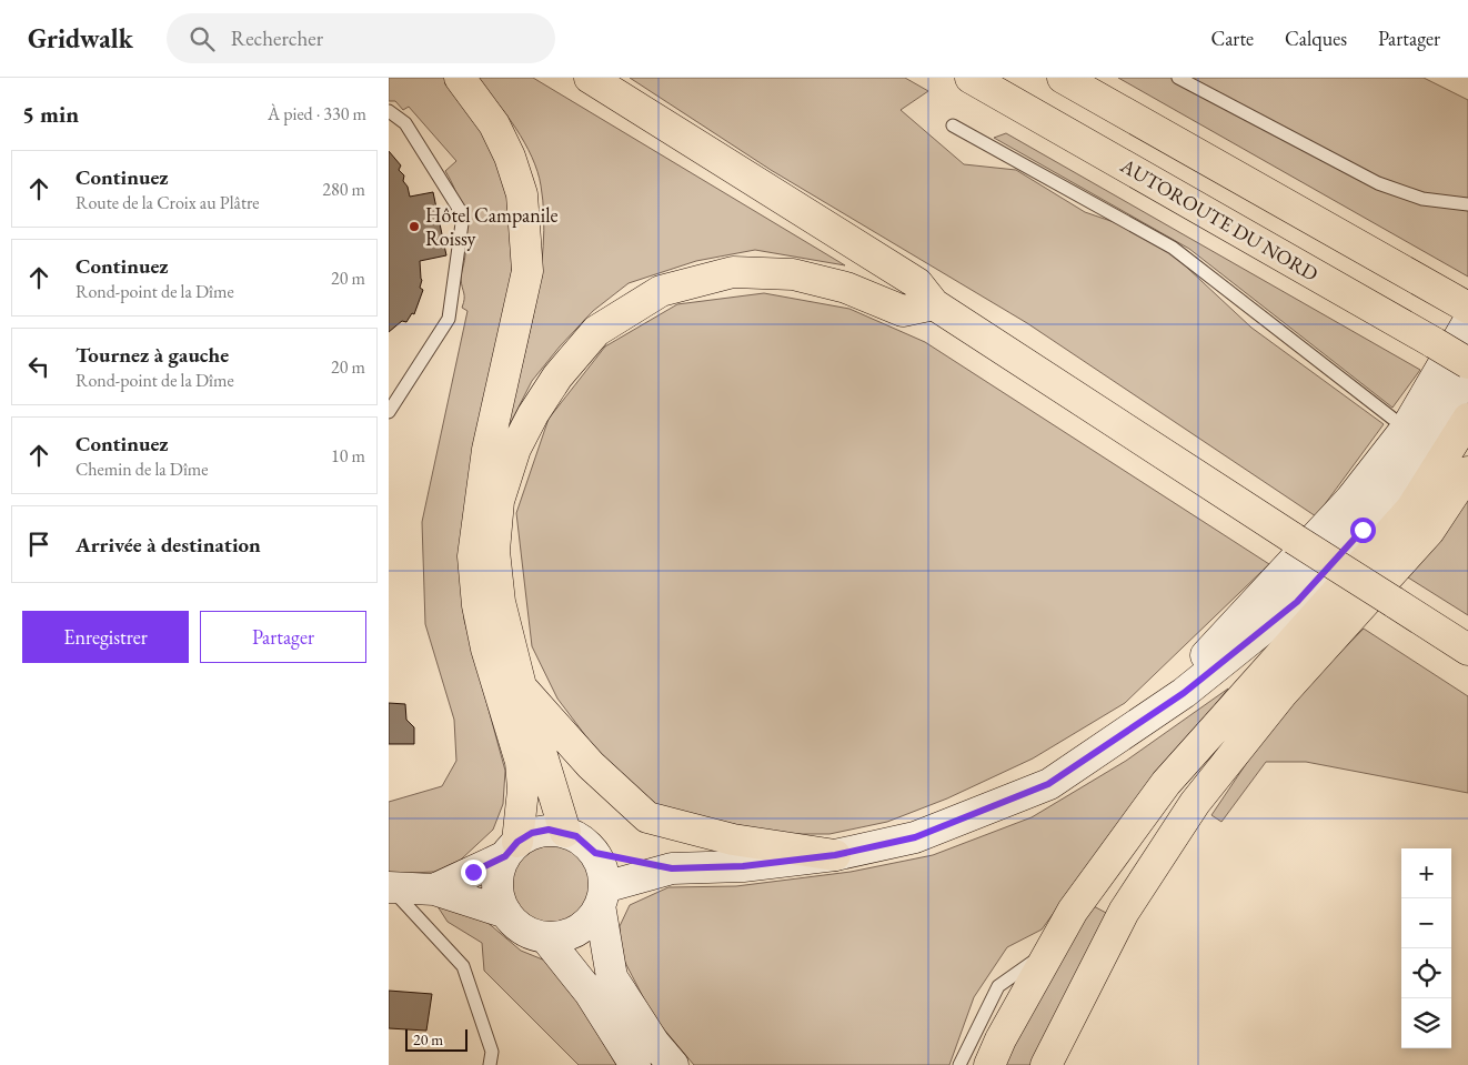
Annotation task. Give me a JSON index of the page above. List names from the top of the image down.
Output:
{
  "streets": {
    "main road": ["AUTOROUTE DU NORD"]
  },
  "places": ["Hôtel Campanile Roissy"],
  "scale_bar": "20 m",
  "page": {
    "header": "Gridwalk",
    "search": "Rechercher",
    "nav": ["Carte", "Calques", "Partager"],
    "heading": ["5 min", "À pied · 330 m"],
    "list": [
      ["Continuez", "Route de la Croix au Plâtre", "280 m"],
      ["Continuez", "Rond-point de la Dîme", "20 m"],
      ["Tournez à gauche", "Rond-point de la Dîme", "20 m"],
      ["Continuez", "Chemin de la Dîme", "10 m"],
      "Arrivée à destination"
    ],
    "buttons": ["Enregistrer", "Partager"],
    "map_buttons": ["+", "−"],
    "scale": "20 m"
  }
}
